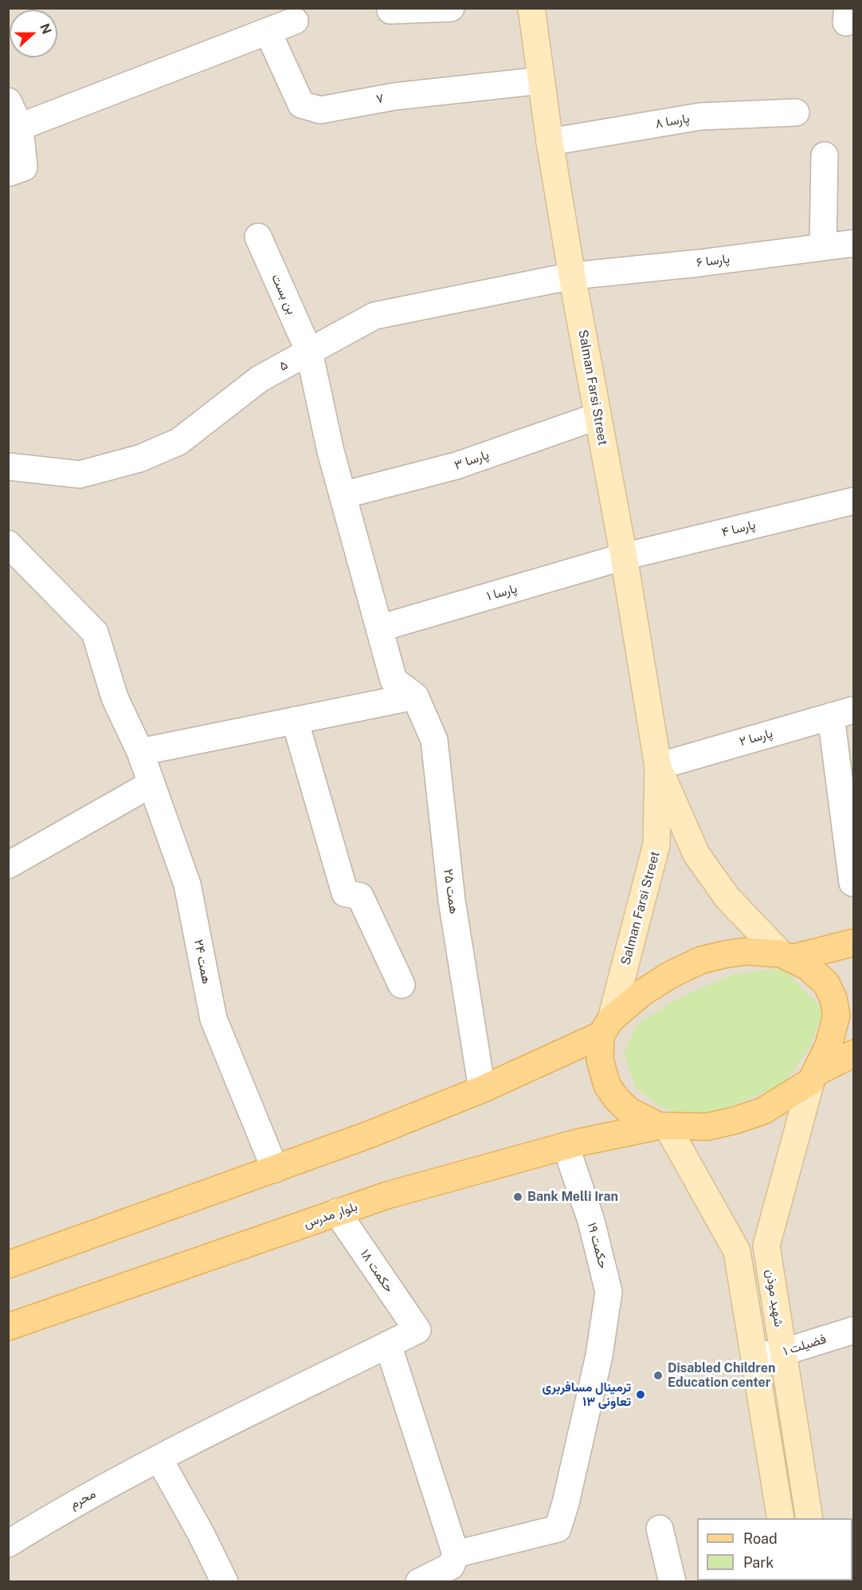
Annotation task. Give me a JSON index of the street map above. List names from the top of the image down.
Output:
{
  "streets": {
    "main road": ["Salman Farsi Street", "بلوار مدرس", "شهید موذن"],
    "street": [
      "۷",
      "پارسا ۸",
      "پارسا ۶",
      "بن بست",
      "۵",
      "پارسا ۳",
      "پارسا ۴",
      "پارسا ۱",
      "پارسا ۲",
      "همت ۲۵",
      "همت ۲۴",
      "حکمت ۱۹",
      "حکمت ۱۸",
      "فضیلت ۱",
      "محرم"
    ]
  },
  "crossings": [
    ["۷", "Salman Farsi Street"],
    ["پارسا ۸", "Salman Farsi Street"],
    ["پارسا ۶", "۵"],
    ["پارسا ۶", "Salman Farsi Street"],
    ["بن بست", "۵"],
    ["بن بست", "پارسا ۳"],
    ["بن بست", "پارسا ۱"],
    ["بن بست", "همت ۲۵"],
    ["۵", "Salman Farsi Street"],
    ["Salman Farsi Street", "پارسا ۳"],
    ["Salman Farsi Street", "پارسا ۴"],
    ["Salman Farsi Street", "پارسا ۱"],
    ["Salman Farsi Street", "پارسا ۲"],
    ["پارسا ۴", "پارسا ۱"],
    ["بلوار مدرس", "حکمت ۱۹"],
    ["بلوار مدرس", "حکمت ۱۸"],
    ["بلوار مدرس", "شهید موذن"],
    ["حکمت ۱۸", "محرم"],
    ["شهید موذن", "فضیلت ۱"]
  ],
  "places": ["Bank Melli Iran", "Disabled Children Education center", "ترمینال مسافربری تعاونی ۱۳"],
  "legend": ["Road", "Park"],
  "north": "right"
}
